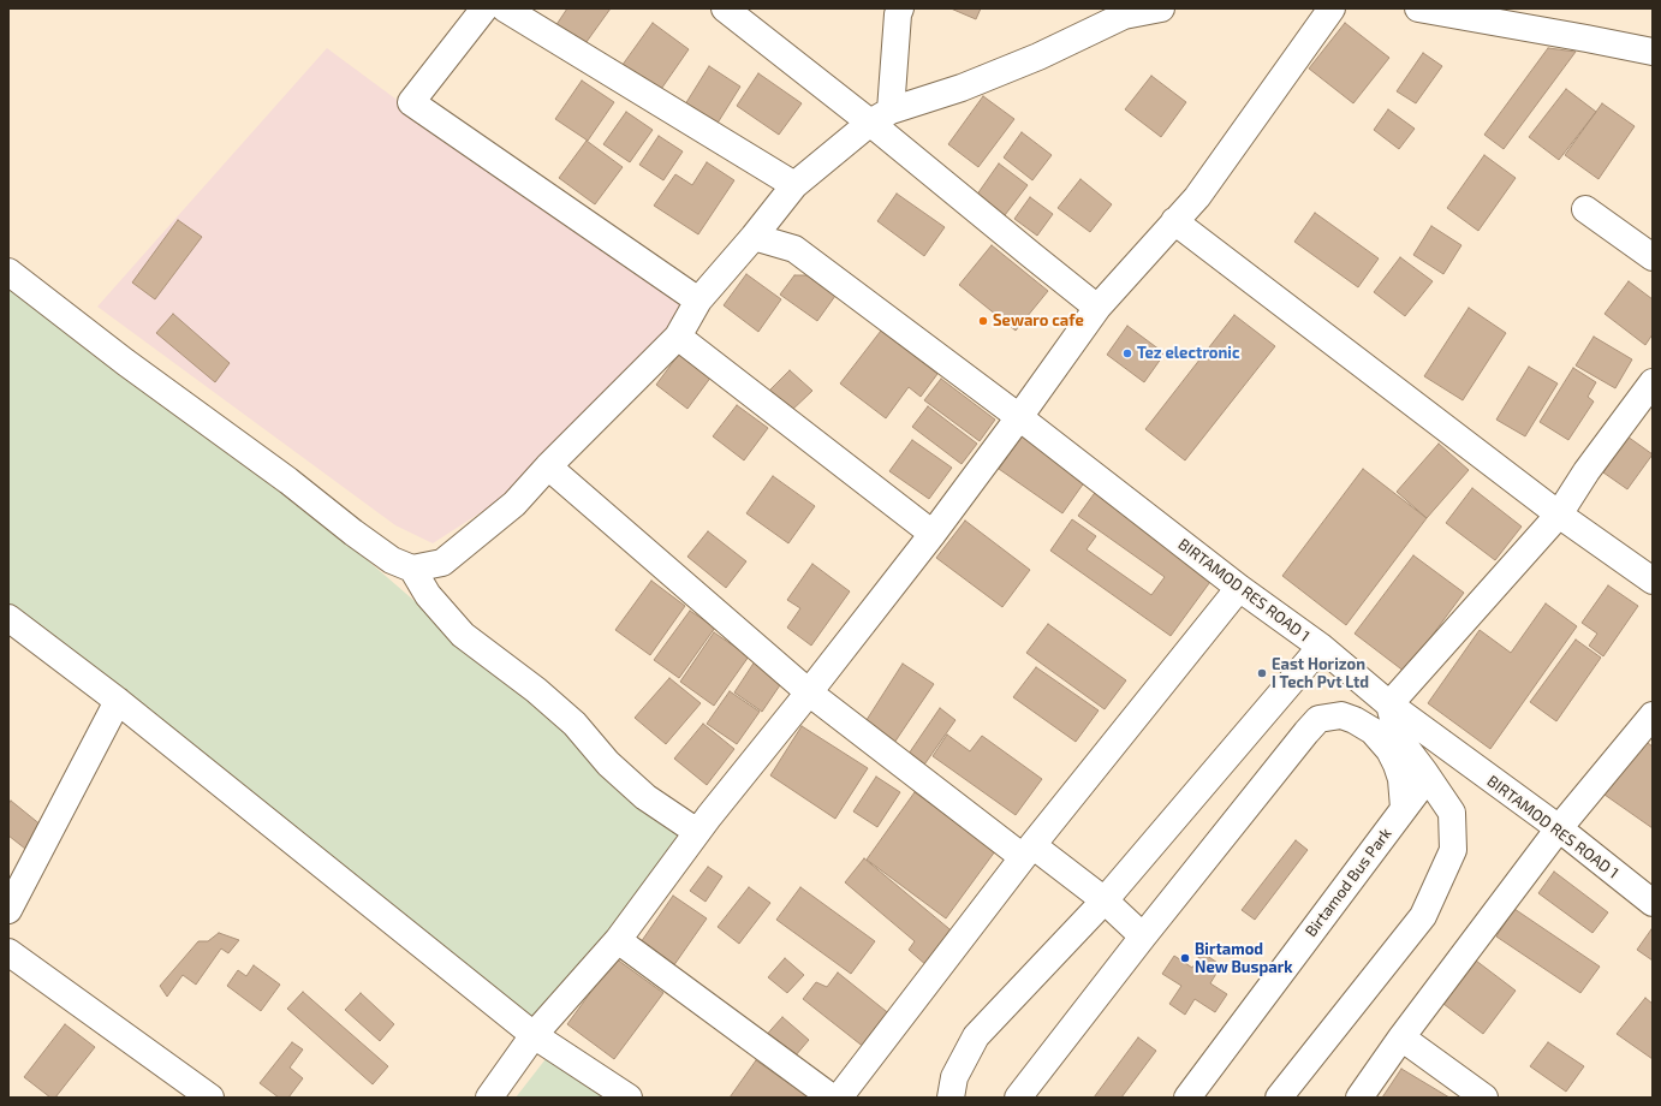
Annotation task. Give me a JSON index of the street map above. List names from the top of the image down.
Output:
{
  "streets": {
    "street": ["BIRTAMOD RES ROAD 1", "Birtamod Bus Park"]
  },
  "places": [
    "Sewaro cafe",
    "Tez electronic",
    "East Horizon I Tech Pvt Ltd",
    "Birtamod New Buspark"
  ]
}
